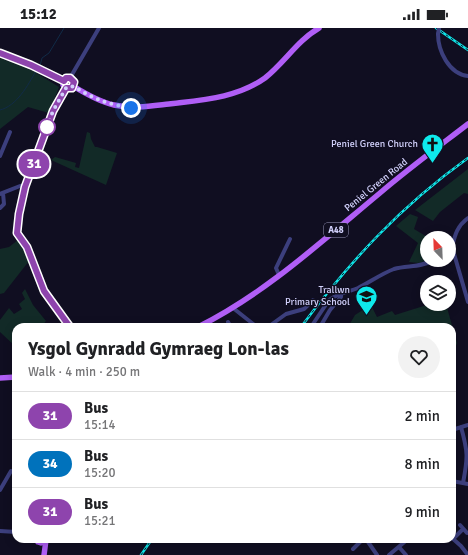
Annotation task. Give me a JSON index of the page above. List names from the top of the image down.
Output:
{
  "streets": {
    "main road": ["Peniel Green Road", "A48"]
  },
  "places": {
    "church": ["Peniel Green Church"],
    "school or university": ["Trallwn Primary School"]
  },
  "lines": ["bus line 31"],
  "north": "top left",
  "page": {
    "status": "15:12",
    "on_map": "31",
    "heading": ["Ysgol Gynradd Gymraeg Lon-las", "Walk · 4 min · 250 m"],
    "list": [
      {
        "mark": "31",
        "name": "Bus",
        "note": "15:14",
        "value": "2 min"
      },
      {
        "mark": "34",
        "name": "Bus",
        "note": "15:20",
        "value": "8 min"
      },
      {
        "mark": "31",
        "name": "Bus",
        "note": "15:21",
        "value": "9 min"
      }
    ]
  }
}
